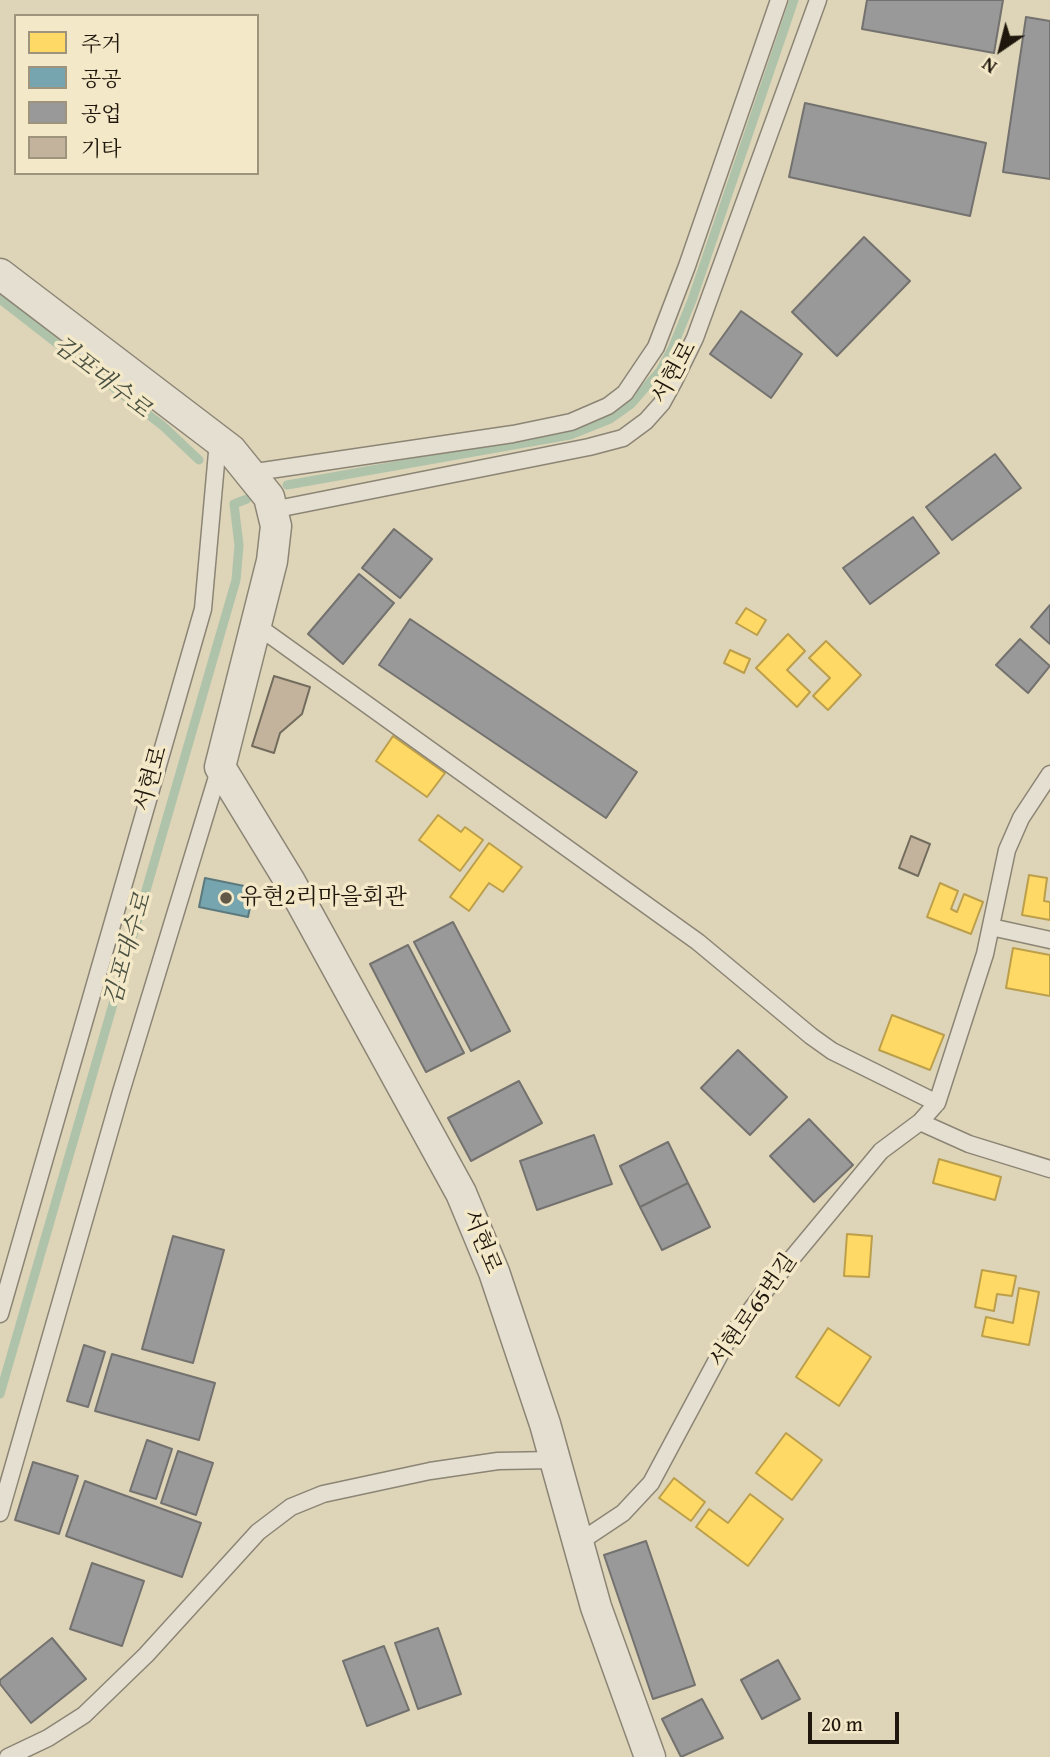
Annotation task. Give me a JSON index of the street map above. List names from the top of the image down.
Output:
{
  "streets": {
    "street": ["서현로"],
    "lane": ["서현로65번길"]
  },
  "crossings": [
    ["서현로", "서현로65번길"]
  ],
  "water": ["김포대수로"],
  "places": ["유현2리마을회관"],
  "legend": [
    "주거",
    "공공",
    "공업",
    "기타"
  ],
  "scale_bar": "20 m",
  "north": "bottom left"
}
